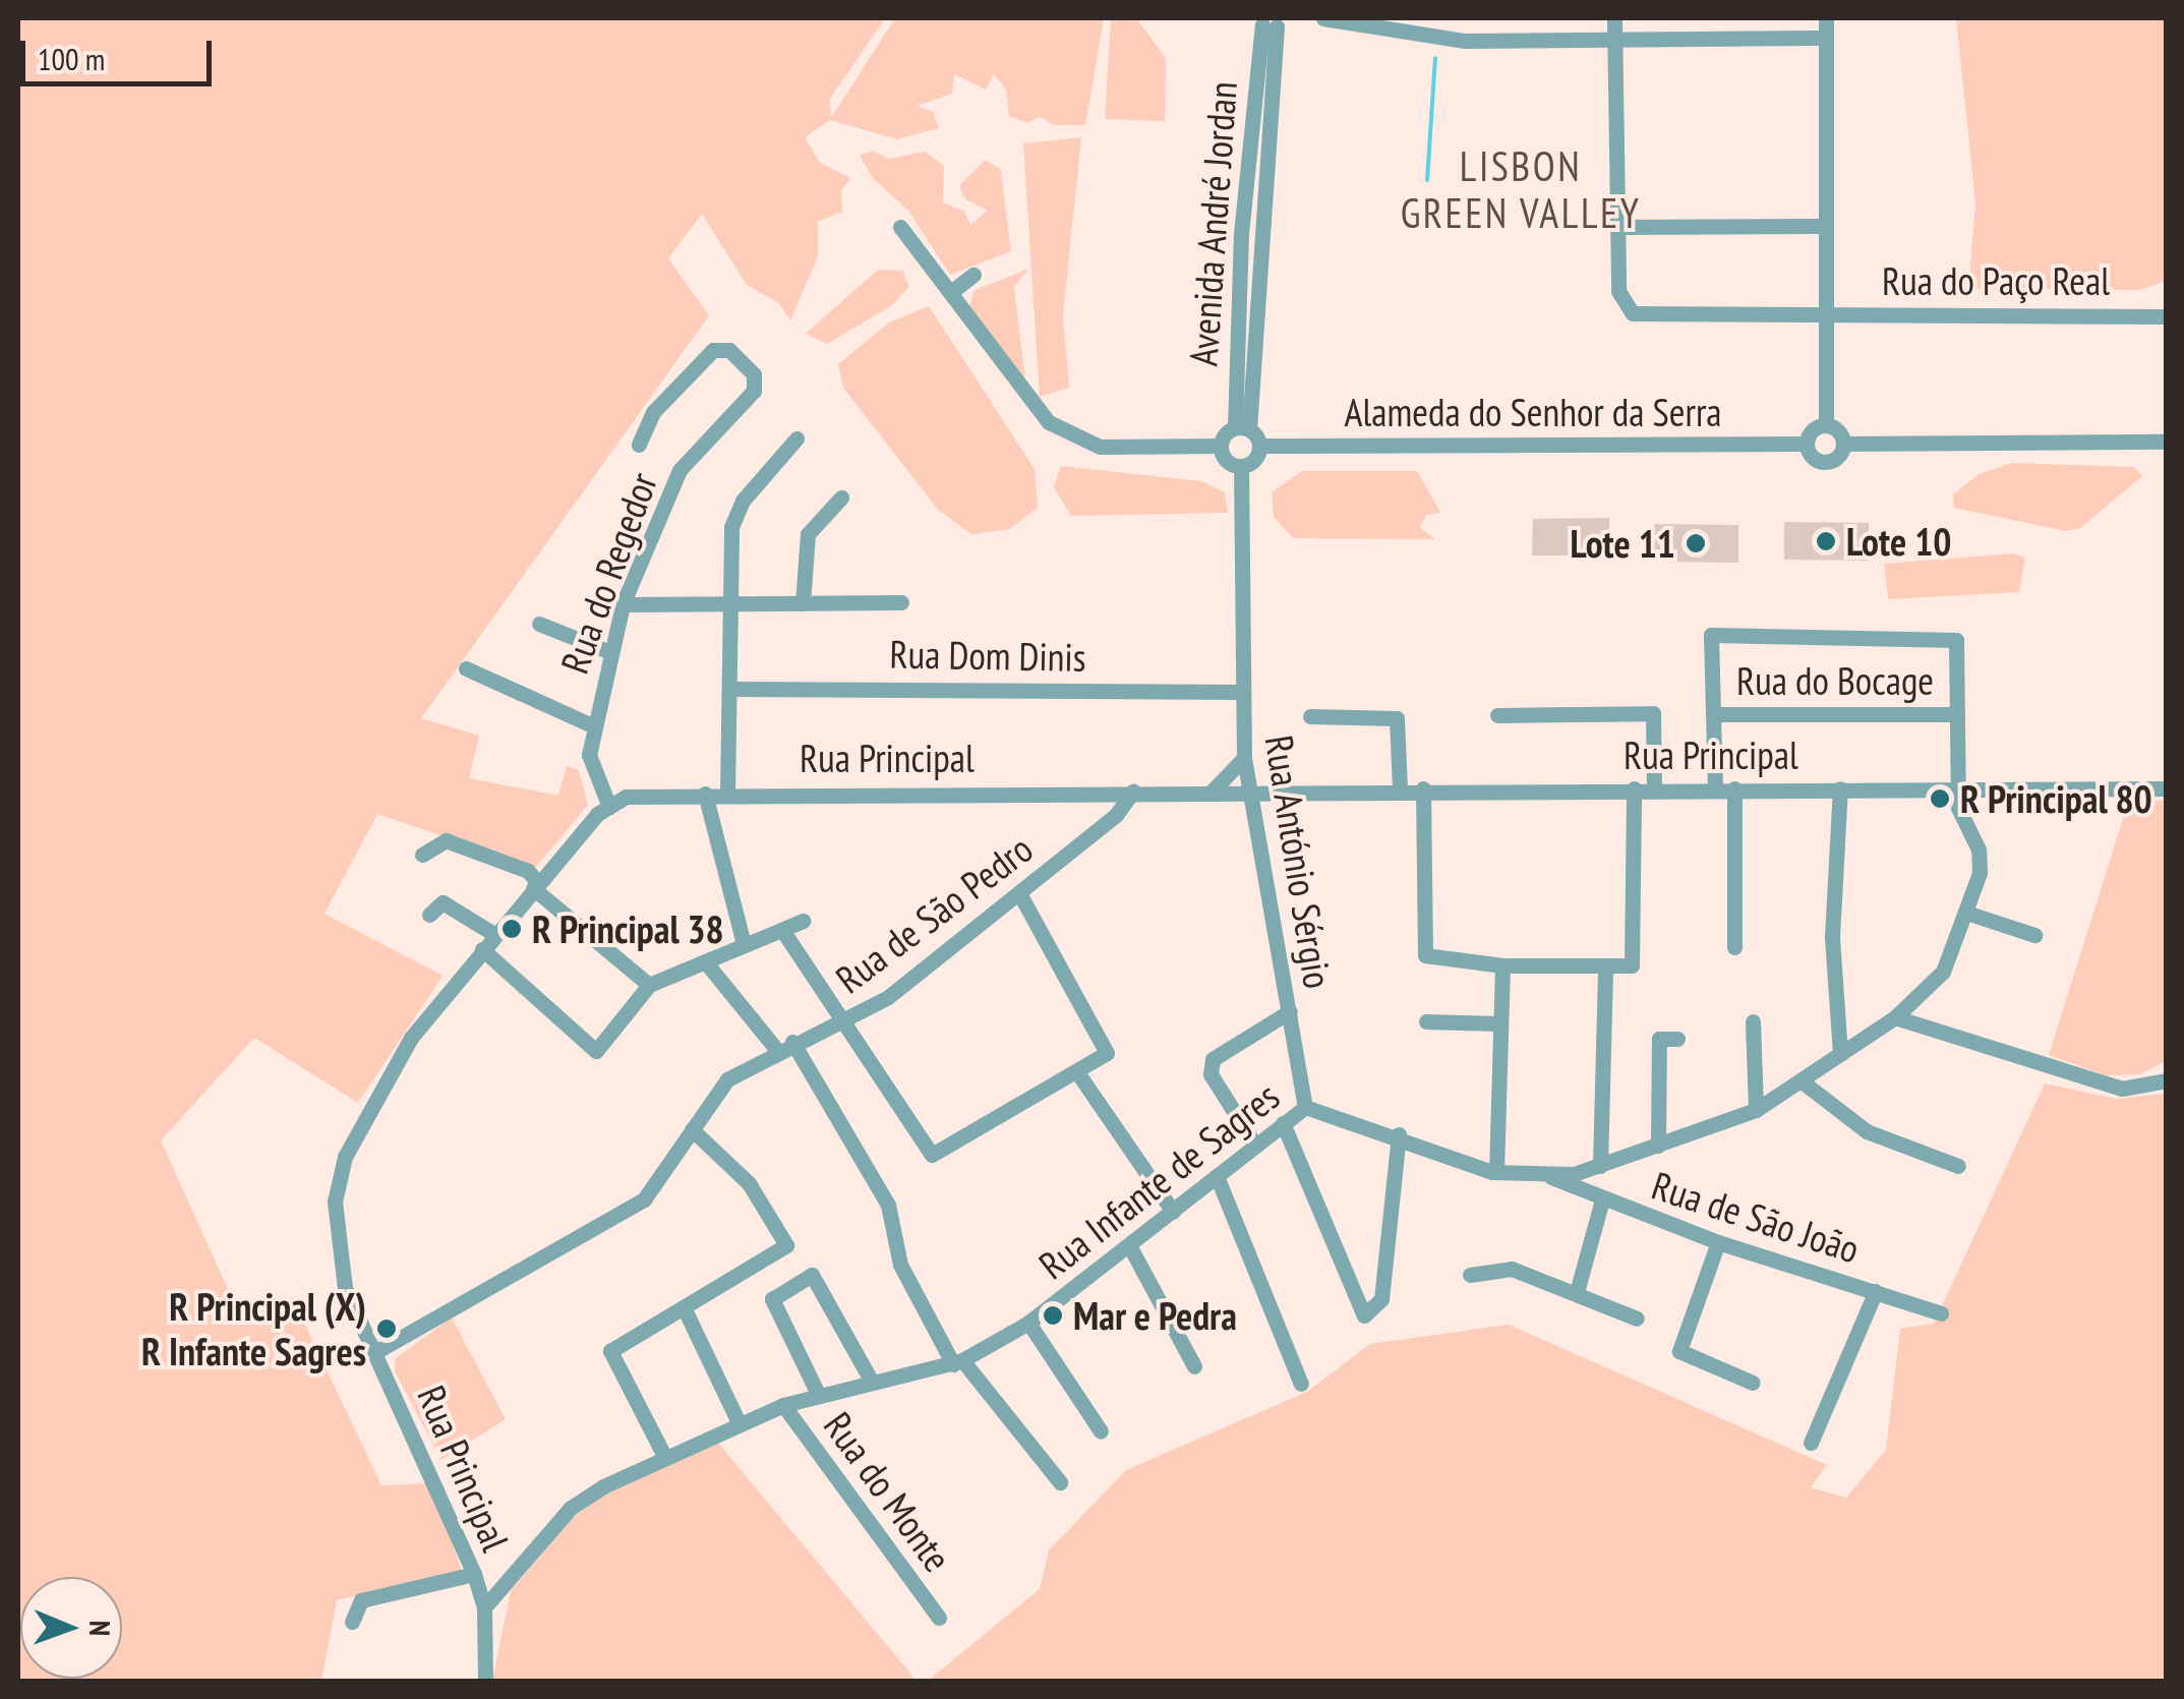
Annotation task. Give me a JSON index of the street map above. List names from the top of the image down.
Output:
{
  "streets": {
    "street": [
      "Avenida André Jordan",
      "Rua do Paço Real",
      "Alameda do Senhor da Serra",
      "Rua do Regedor",
      "Rua Dom Dinis",
      "Rua do Bocage",
      "Rua Principal",
      "Rua António Sérgio",
      "Rua de São Pedro",
      "Rua Infante de Sagres",
      "Rua de São João",
      "Rua do Monte"
    ]
  },
  "crossings": [
    ["Rua do Regedor", "Rua Principal"],
    ["Rua Dom Dinis", "Rua António Sérgio"],
    ["Rua do Bocage", "Rua Infante de Sagres"],
    ["Rua Principal", "Rua António Sérgio"],
    ["Rua Principal", "Rua de São Pedro"],
    ["Rua Principal", "Rua Infante de Sagres"],
    ["Rua António Sérgio", "Rua Infante de Sagres"],
    ["Rua Infante de Sagres", "Rua de São João"],
    ["Rua Infante de Sagres", "Rua do Monte"]
  ],
  "districts": ["LISBON GREEN VALLEY"],
  "places": [
    "Lote 10",
    "Lote 11",
    "R Principal 80",
    "R Principal 38",
    "Mar e Pedra",
    "R Principal (X) R Infante Sagres"
  ],
  "scale_bar": "100 m",
  "north": "right"
}
